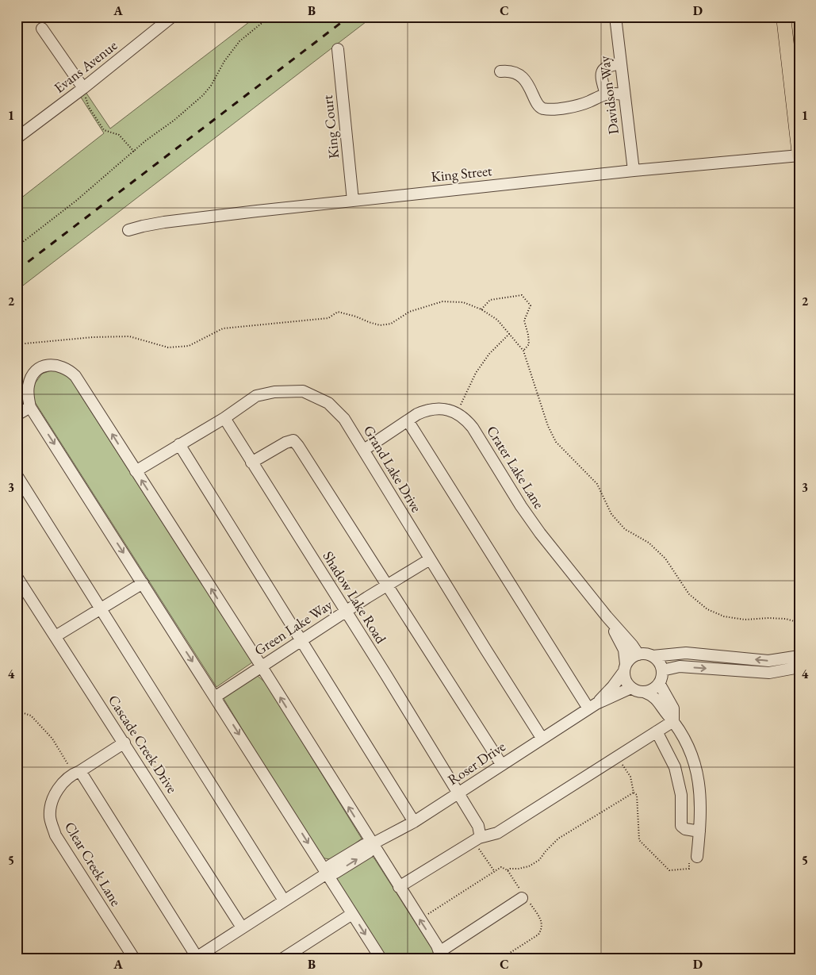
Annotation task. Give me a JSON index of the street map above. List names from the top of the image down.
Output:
{
  "streets": {
    "street": [
      "Evans Avenue",
      "Davidson Way",
      "King Court",
      "King Street",
      "Crater Lake Lane",
      "Grand Lake Drive",
      "Shadow Lake Road",
      "Green Lake Way",
      "Cascade Creek Drive",
      "Roser Drive",
      "Clear Creek Lane"
    ]
  },
  "crossings": [
    ["Davidson Way", "King Street"],
    ["King Court", "King Street"],
    ["Crater Lake Lane", "Grand Lake Drive"],
    ["Crater Lake Lane", "Roser Drive"],
    ["Grand Lake Drive", "Shadow Lake Road"],
    ["Grand Lake Drive", "Green Lake Way"],
    ["Grand Lake Drive", "Roser Drive"],
    ["Shadow Lake Road", "Green Lake Way"],
    ["Shadow Lake Road", "Roser Drive"],
    ["Cascade Creek Drive", "Roser Drive"],
    ["Cascade Creek Drive", "Clear Creek Lane"]
  ],
  "grid": {
    "columns": [
      "A",
      "B",
      "C",
      "D"
    ],
    "rows": [
      "1",
      "2",
      "3",
      "4",
      "5"
    ]
  }
}
